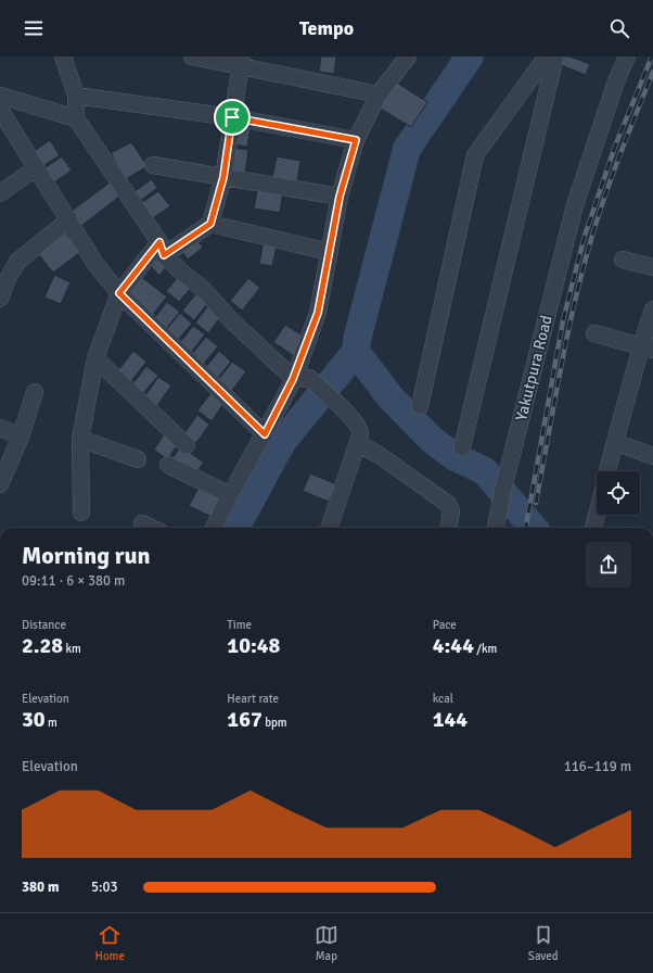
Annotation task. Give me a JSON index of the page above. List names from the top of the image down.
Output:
{
  "streets": {
    "street": ["Yakutpura Road"]
  },
  "page": {
    "header": "Tempo",
    "heading": ["Morning run", "09:11 · 6 × 380 m"],
    "stats": [
      ["Distance", "2.28 km"],
      ["Time", "10:48"],
      ["Pace", "4:44 /km"],
      ["Elevation", "30 m"],
      ["Heart rate", "167 bpm"],
      ["kcal", "144"]
    ],
    "chart": ["Elevation", "116–119 m"],
    "list": [
      {
        "name": "380 m",
        "note": "5:03"
      }
    ],
    "tabs": ["Home", "Map", "Saved"]
  }
}
